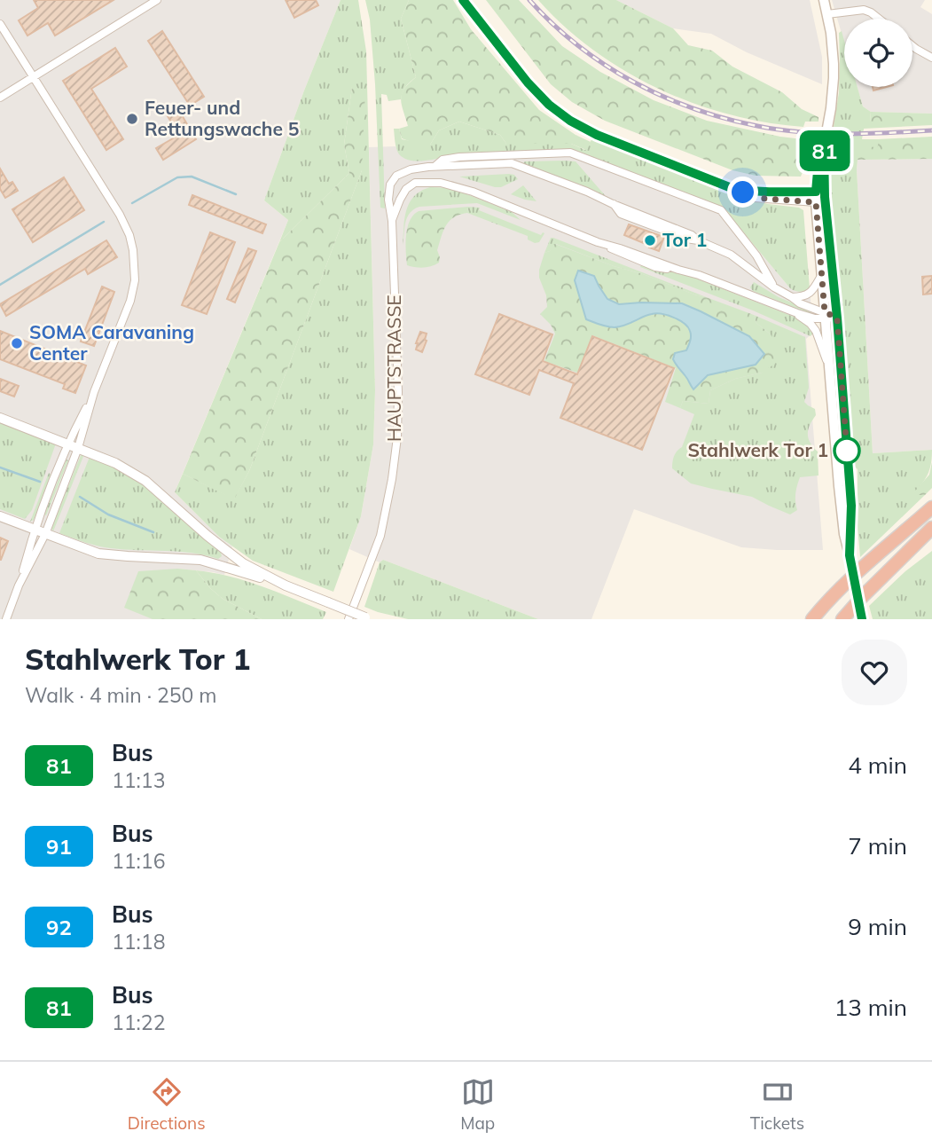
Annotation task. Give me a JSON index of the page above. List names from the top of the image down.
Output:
{
  "streets": {
    "street": ["HAUPTSTRASSE"]
  },
  "places": [
    "Feuer- und Rettungswache 5",
    "Tor 1",
    "SOMA Caravaning Center",
    "Stahlwerk Tor 1"
  ],
  "lines": ["bus line 81"],
  "page": {
    "on_map": "81",
    "heading": ["Stahlwerk Tor 1", "Walk · 4 min · 250 m"],
    "list": [
      {
        "mark": "81",
        "name": "Bus",
        "note": "11:13",
        "value": "4 min"
      },
      {
        "mark": "91",
        "name": "Bus",
        "note": "11:16",
        "value": "7 min"
      },
      {
        "mark": "92",
        "name": "Bus",
        "note": "11:18",
        "value": "9 min"
      },
      {
        "mark": "81",
        "name": "Bus",
        "note": "11:22",
        "value": "13 min"
      }
    ],
    "tabs": ["Directions", "Map", "Tickets"]
  }
}
